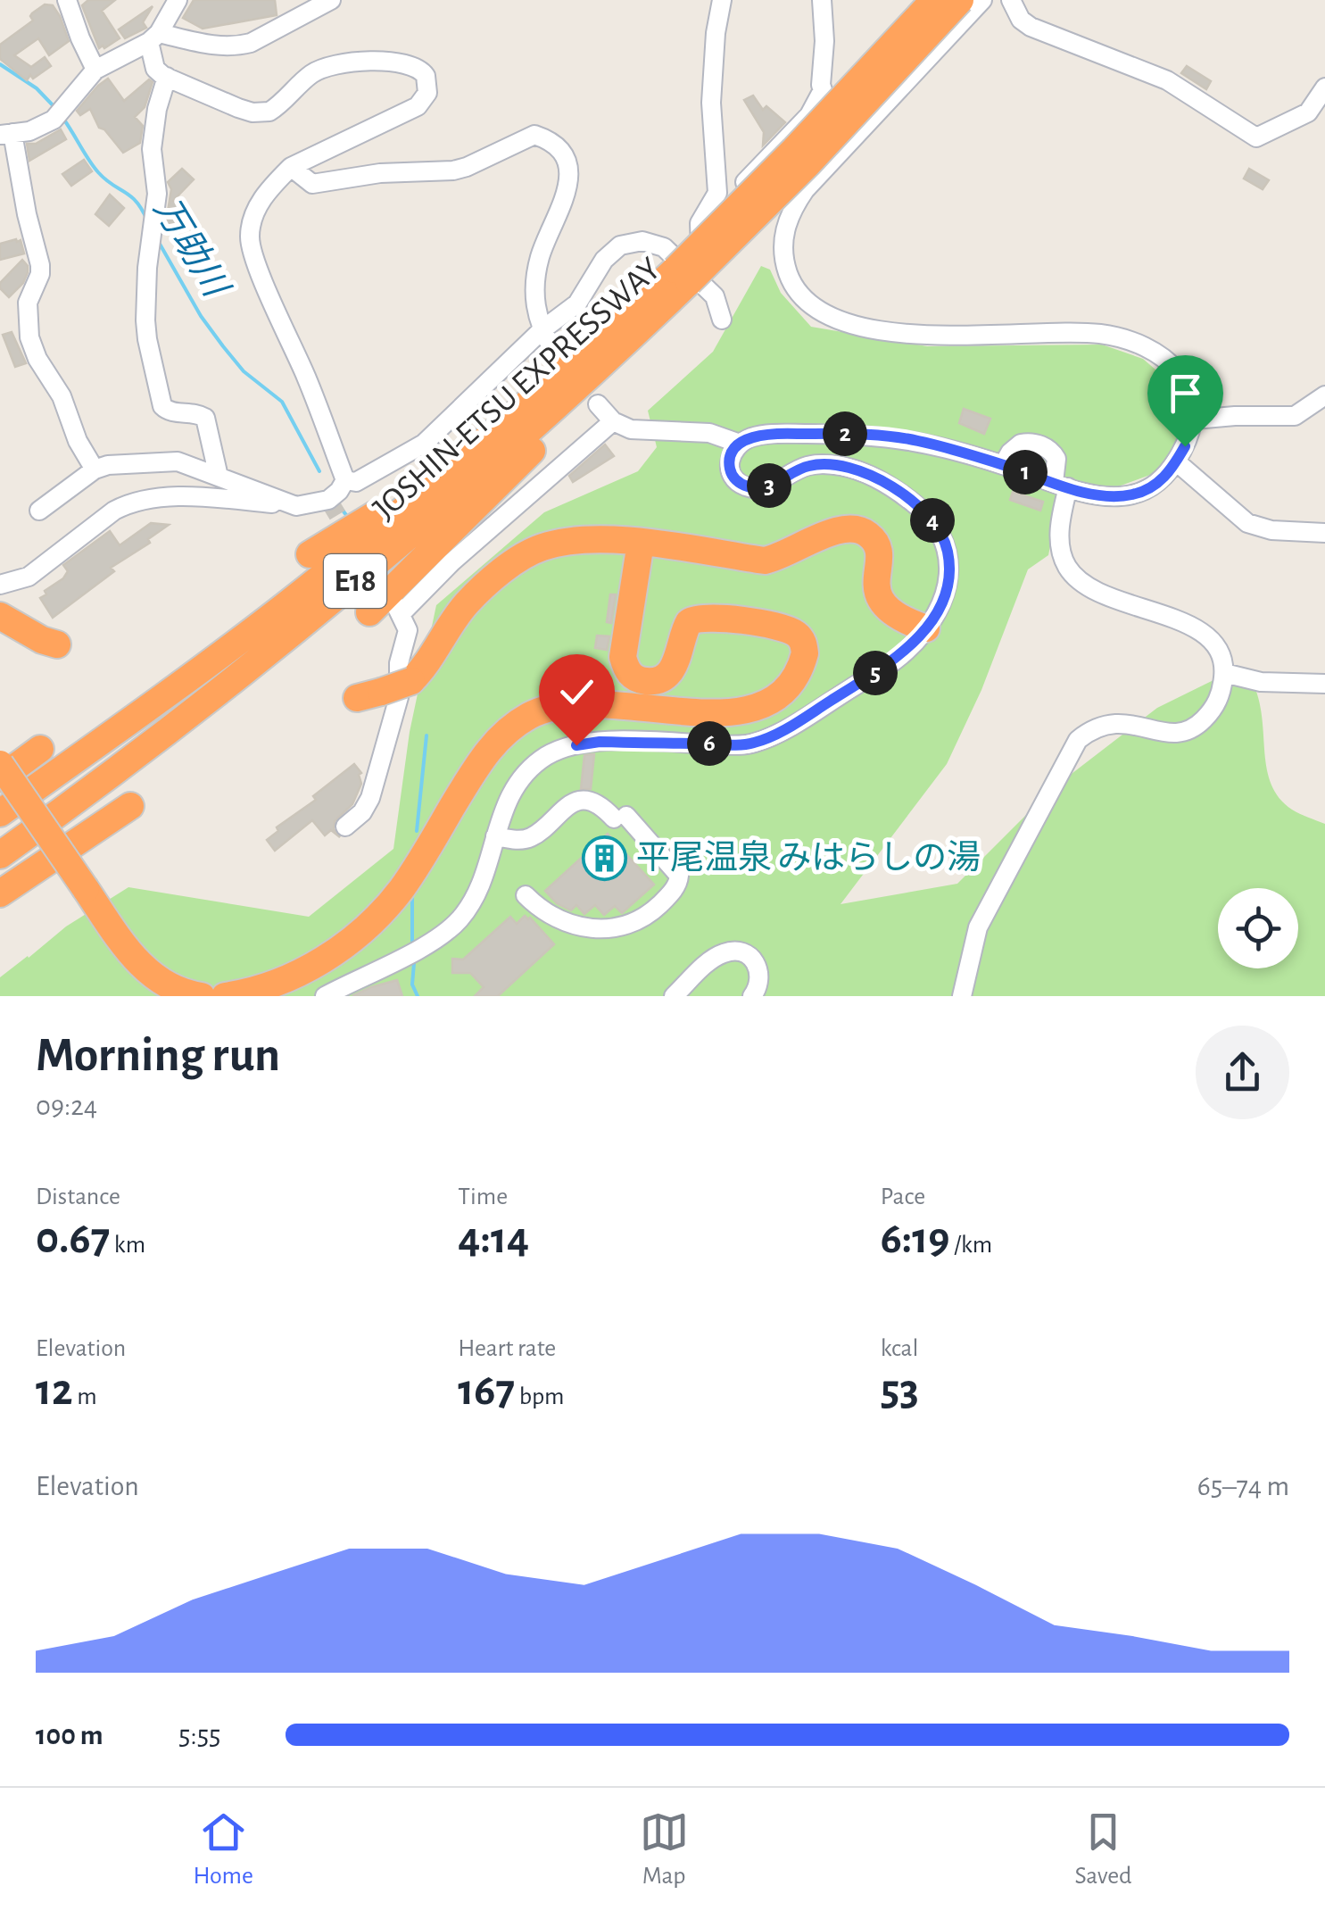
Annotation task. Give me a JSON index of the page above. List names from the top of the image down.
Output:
{
  "streets": {
    "highway": ["JOSHIN-ETSU EXPRESSWAY", "E18"]
  },
  "water": ["万助川"],
  "places": {
    "building": ["平尾温泉 みはらしの湯"]
  },
  "page": {
    "pins": [
      "2",
      "1",
      "3",
      "4",
      "5",
      "6"
    ],
    "heading": ["Morning run", "09:24"],
    "stats": [
      ["Distance", "0.67 km"],
      ["Time", "4:14"],
      ["Pace", "6:19 /km"],
      ["Elevation", "12 m"],
      ["Heart rate", "167 bpm"],
      ["kcal", "53"]
    ],
    "chart": ["Elevation", "65–74 m"],
    "list": [
      {
        "name": "100 m",
        "note": "5:55"
      }
    ],
    "tabs": ["Home", "Map", "Saved"]
  }
}
